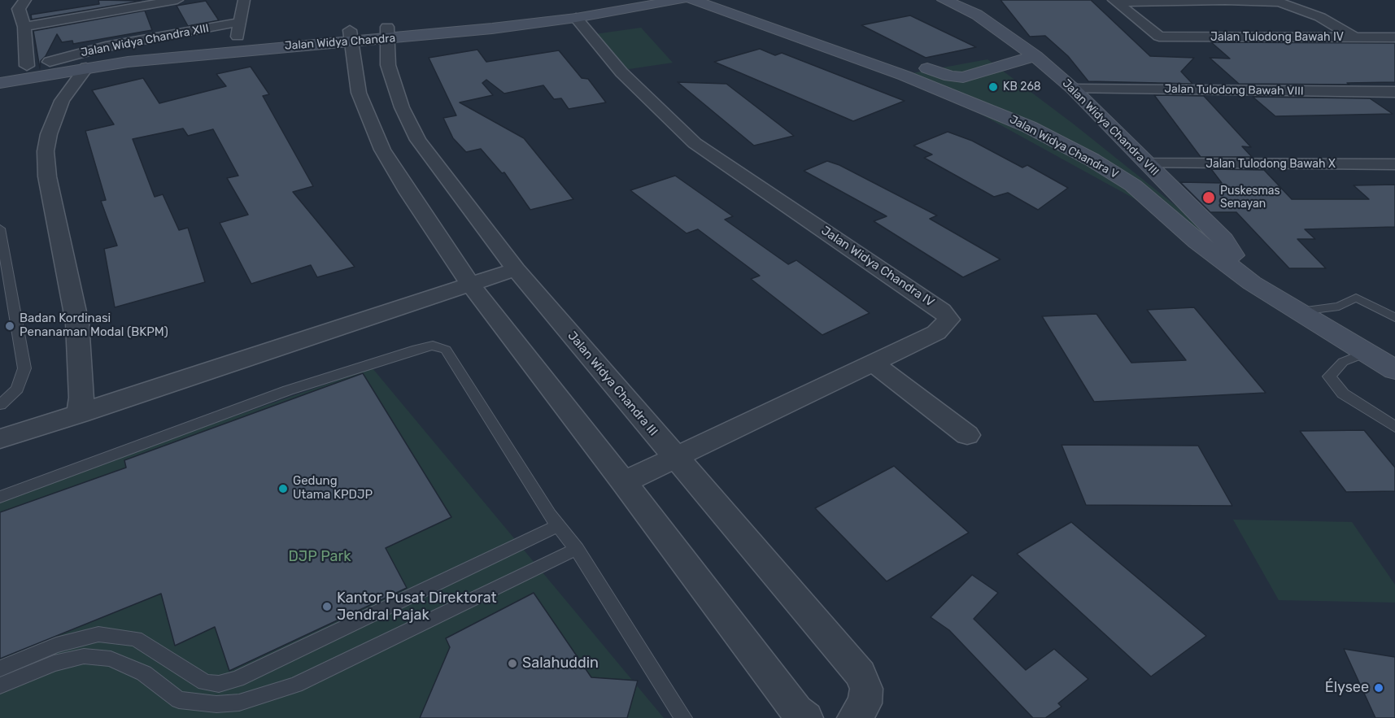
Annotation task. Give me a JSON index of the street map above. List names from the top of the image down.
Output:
{
  "streets": {
    "street": [
      "Jalan Tulodong Bawah IV",
      "Jalan Widya Chandra XIII",
      "Jalan Widya Chandra",
      "Jalan Tulodong Bawah VIII",
      "Jalan Widya Chandra VIII",
      "Jalan Widya Chandra V",
      "Jalan Tulodong Bawah X",
      "Jalan Widya Chandra IV",
      "Jalan Widya Chandra III"
    ]
  },
  "crossings": [
    ["Jalan Widya Chandra XIII", "Jalan Widya Chandra"],
    ["Jalan Widya Chandra", "Jalan Widya Chandra IV"],
    ["Jalan Widya Chandra", "Jalan Widya Chandra III"],
    ["Jalan Tulodong Bawah VIII", "Jalan Widya Chandra VIII"],
    ["Jalan Widya Chandra VIII", "Jalan Widya Chandra V"],
    ["Jalan Widya Chandra VIII", "Jalan Tulodong Bawah X"],
    ["Jalan Widya Chandra IV", "Jalan Widya Chandra III"]
  ],
  "parks": ["DJP Park"],
  "places": [
    "KB 268",
    "Puskesmas Senayan",
    "Badan Kordinasi Penanaman Modal (BKPM)",
    "Gedung Utama KPDJP",
    "Kantor Pusat Direktorat Jendral Pajak",
    "Salahuddin",
    "Élysee"
  ]
}
